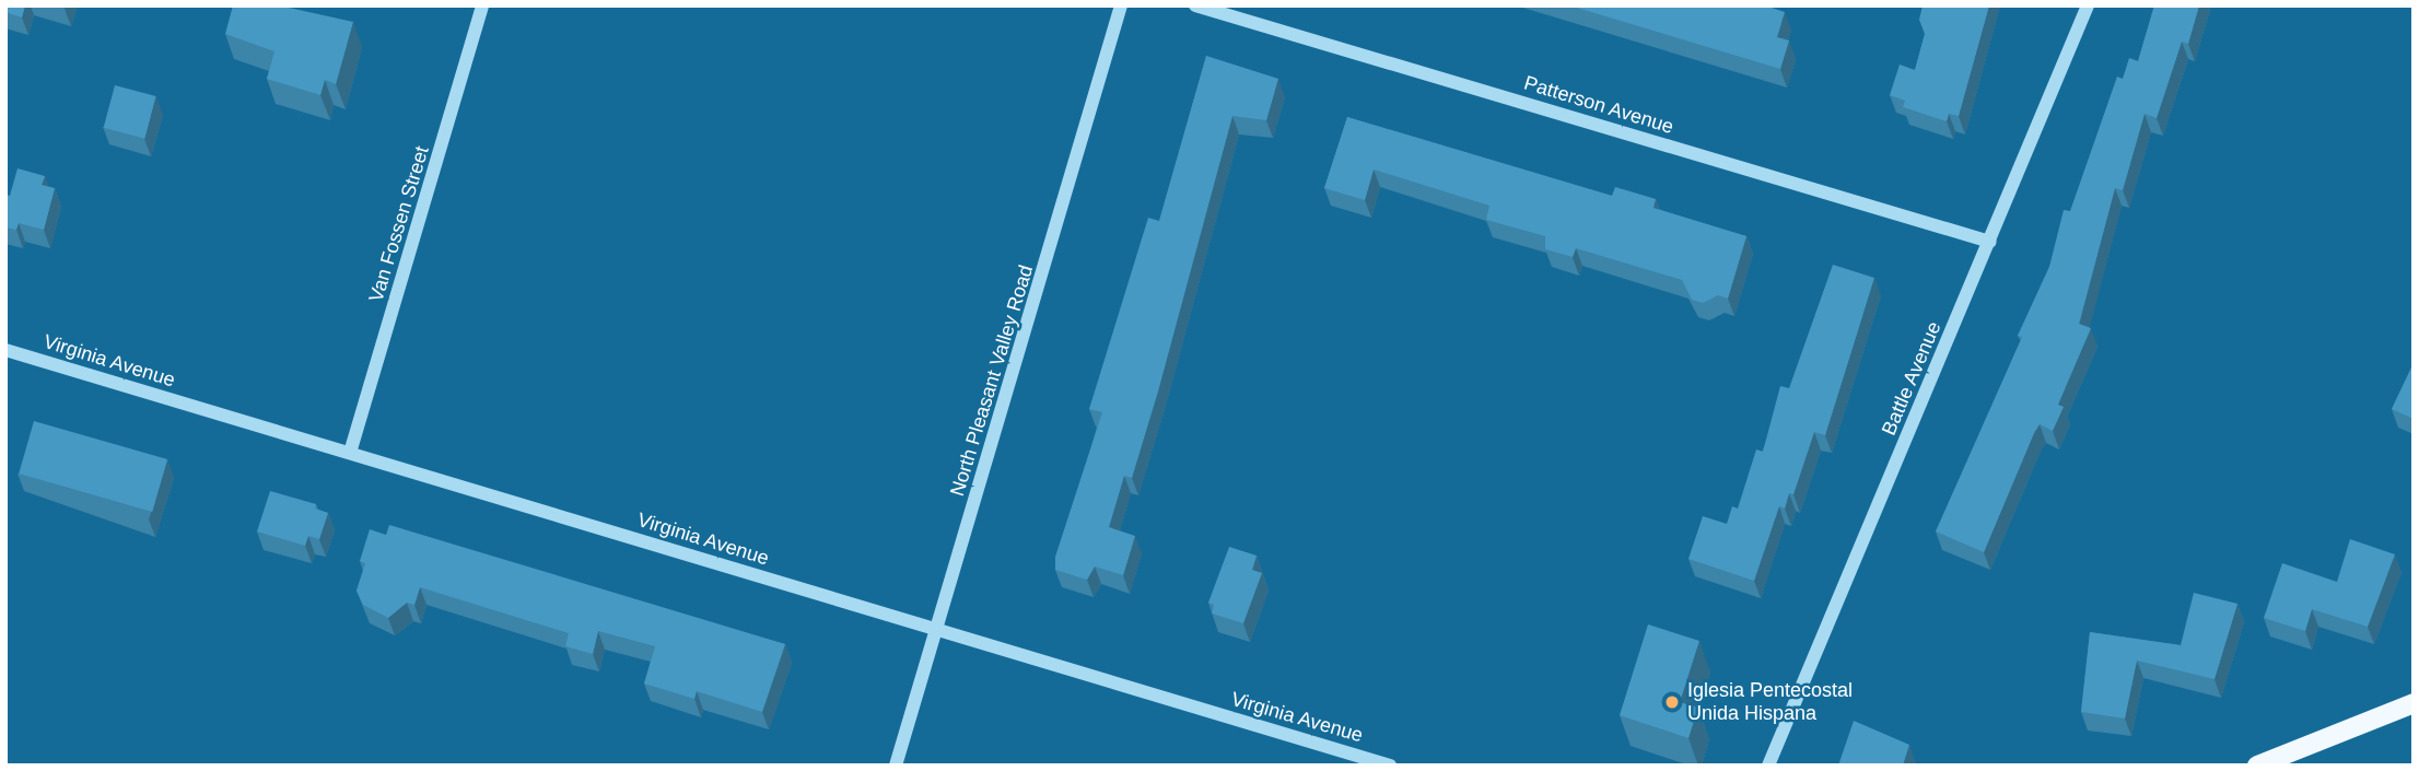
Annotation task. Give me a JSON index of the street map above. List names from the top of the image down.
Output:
{
  "streets": {
    "street": [
      "Patterson Avenue",
      "Van Fossen Street",
      "Virginia Avenue",
      "Battle Avenue",
      "North Pleasant Valley Road"
    ]
  },
  "crossings": [
    ["Patterson Avenue", "Battle Avenue"],
    ["Van Fossen Street", "Virginia Avenue"],
    ["Virginia Avenue", "North Pleasant Valley Road"]
  ],
  "places": ["Iglesia Pentecostal Unida Hispana"]
}
